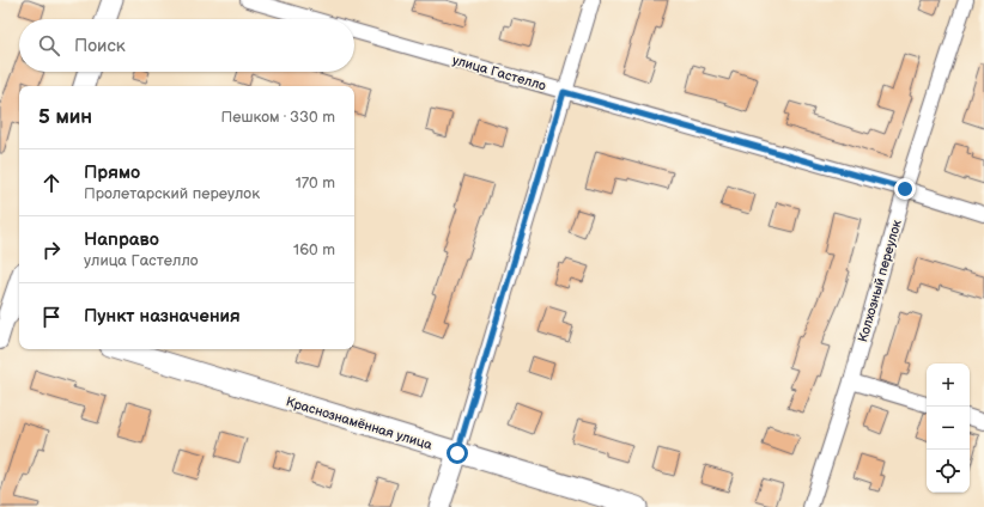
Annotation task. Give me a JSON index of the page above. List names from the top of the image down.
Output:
{
  "streets": {
    "main road": ["Краснознамённая улица"],
    "street": ["улица Гастелло", "Колхозный переулок"]
  },
  "crossings": [
    ["улица Гастелло", "Колхозный переулок"]
  ],
  "page": {
    "search": "Поиск",
    "heading": ["5 мин", "Пешком · 330 m"],
    "list": [
      ["Прямо", "Пролетарский переулок", "170 m"],
      ["Направо", "улица Гастелло", "160 m"],
      "Пункт назначения"
    ],
    "map_buttons": ["+", "−"]
  }
}
